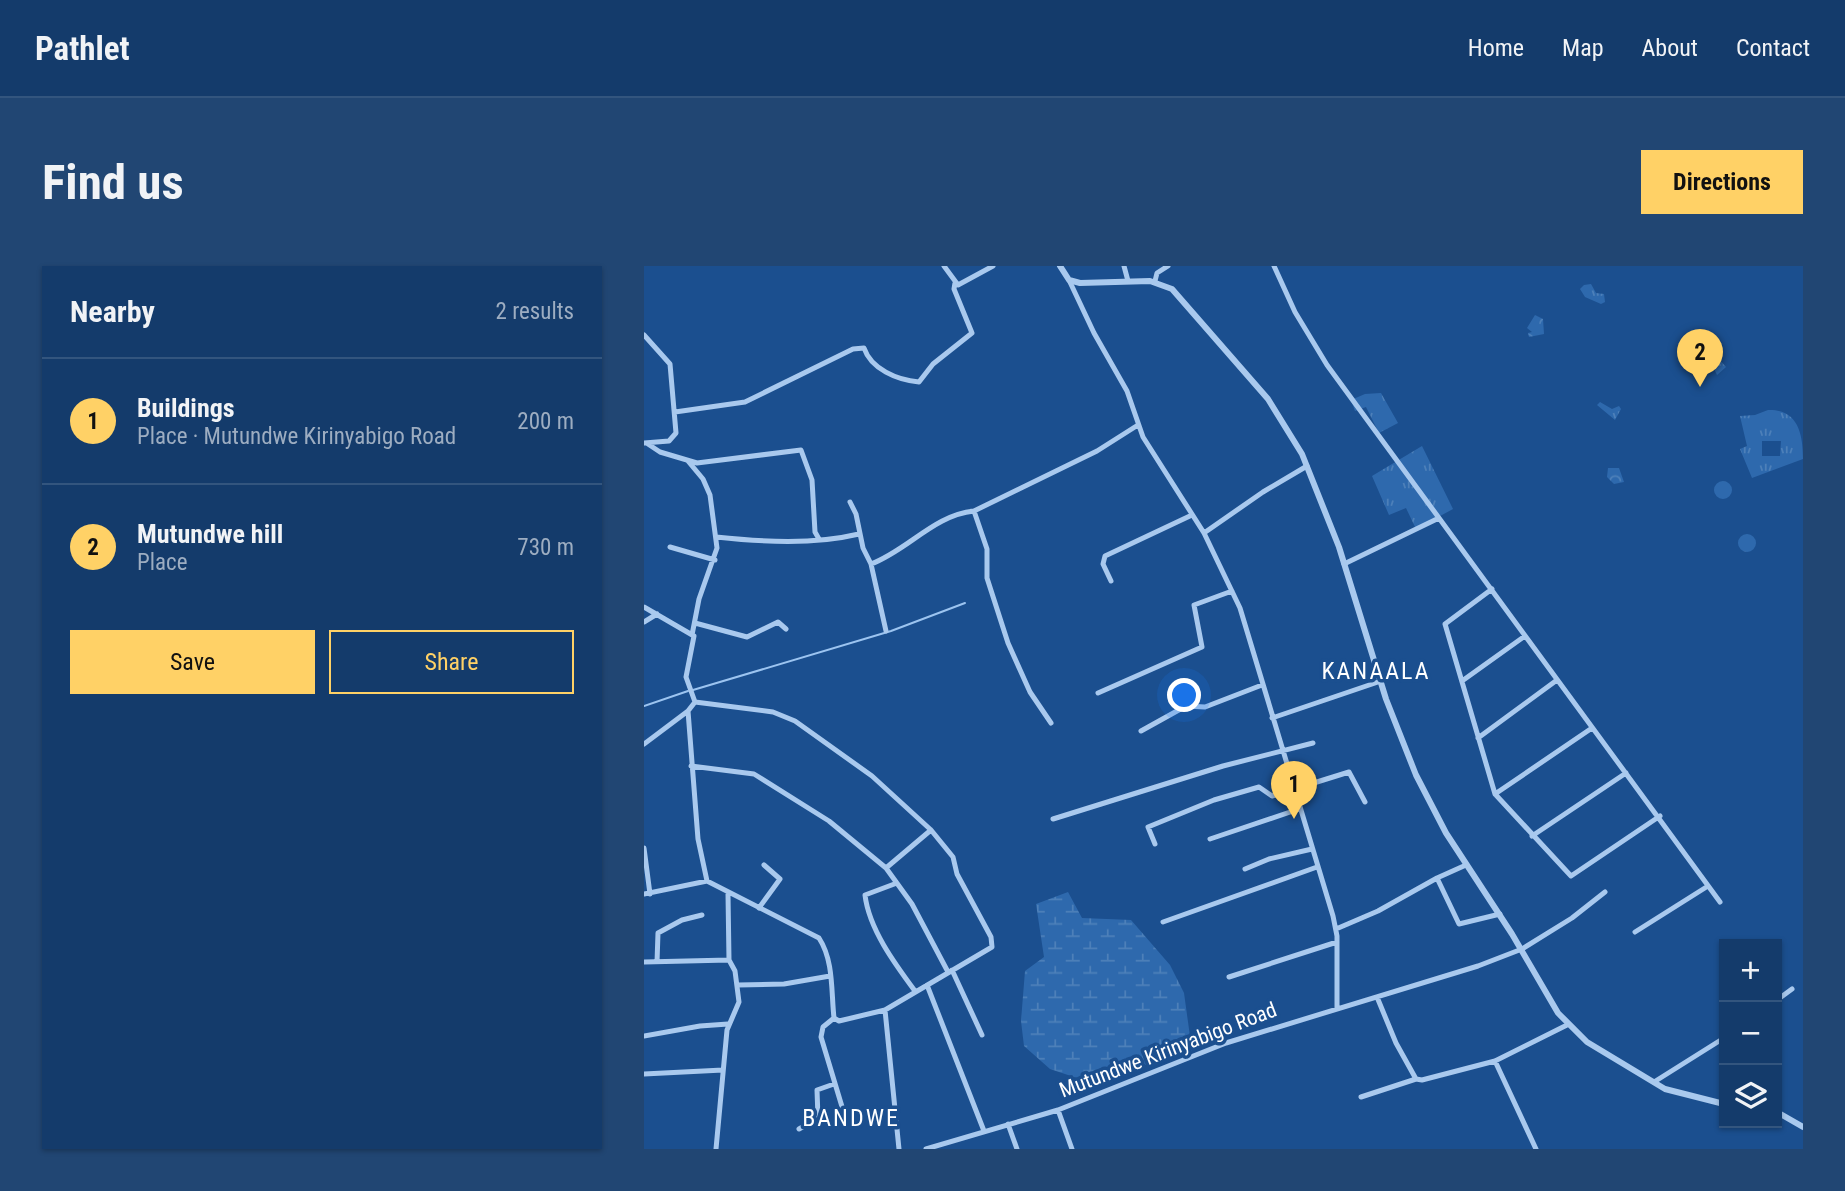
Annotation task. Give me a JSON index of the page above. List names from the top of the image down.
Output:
{
  "streets": {
    "street": ["Mutundwe Kirinyabigo Road"]
  },
  "districts": ["KANAALA", "BANDWE"],
  "page": {
    "header": "Pathlet",
    "nav": [
      "Home",
      "Map",
      "About",
      "Contact"
    ],
    "buttons": [
      "Directions",
      ["Save", "Share"]
    ],
    "title": "Find us",
    "heading": ["Nearby", "2 results"],
    "pins": ["2", "1"],
    "list": [
      {
        "mark": "1",
        "name": "Buildings",
        "note": "Place · Mutundwe Kirinyabigo Road",
        "value": "200 m"
      },
      {
        "mark": "2",
        "name": "Mutundwe hill",
        "note": "Place",
        "value": "730 m"
      }
    ],
    "map_buttons": ["+", "−"]
  }
}
